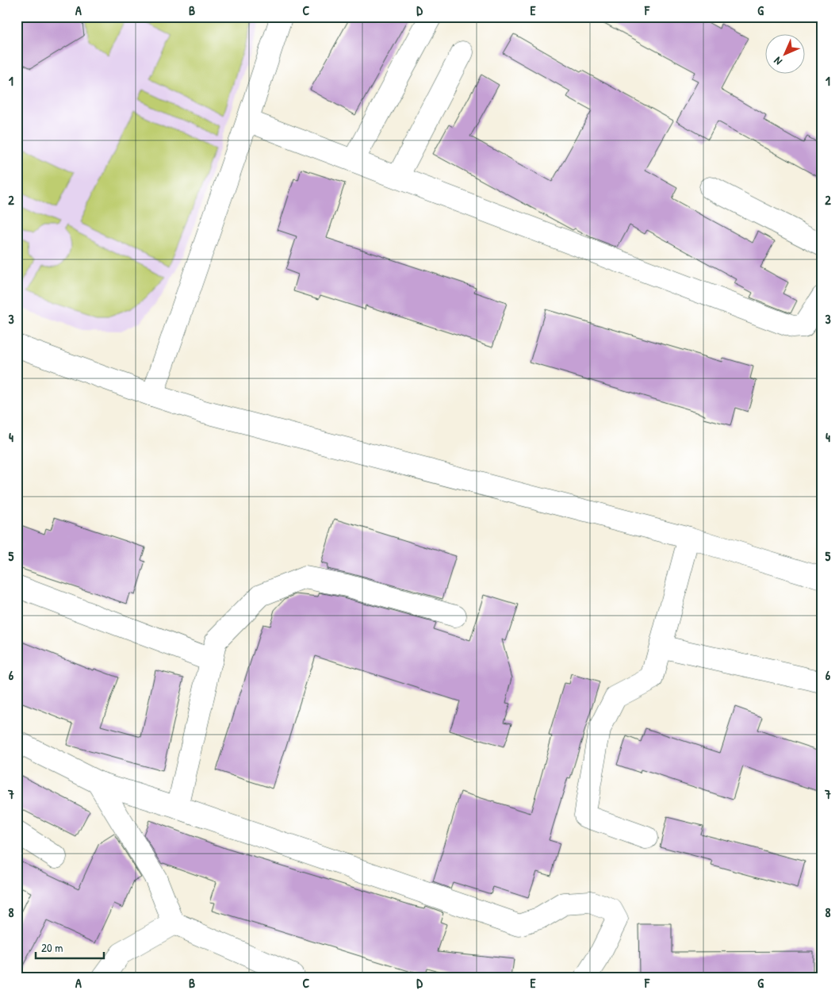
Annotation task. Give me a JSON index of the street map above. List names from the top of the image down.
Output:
{
  "scale_bar": "20 m",
  "north": "bottom left",
  "grid": {
    "columns": [
      "A",
      "B",
      "C",
      "D",
      "E",
      "F",
      "G"
    ],
    "rows": [
      "1",
      "2",
      "3",
      "4",
      "5",
      "6",
      "7",
      "8"
    ]
  }
}
